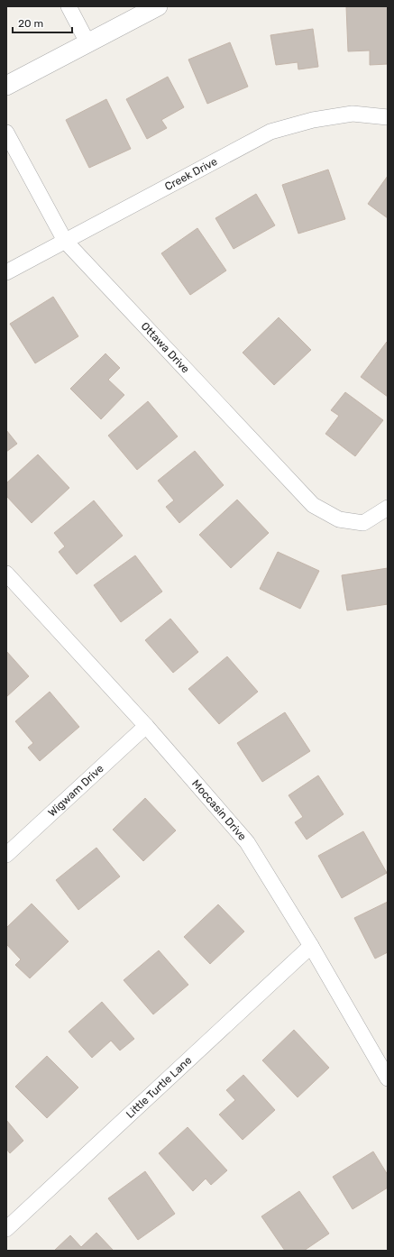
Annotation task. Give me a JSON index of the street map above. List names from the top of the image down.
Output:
{
  "streets": {
    "street": [
      "Creek Drive",
      "Ottawa Drive",
      "Wigwam Drive",
      "Moccasin Drive",
      "Little Turtle Lane"
    ]
  },
  "crossings": [
    ["Creek Drive", "Ottawa Drive"],
    ["Wigwam Drive", "Moccasin Drive"],
    ["Moccasin Drive", "Little Turtle Lane"]
  ],
  "scale_bar": "20 m"
}
